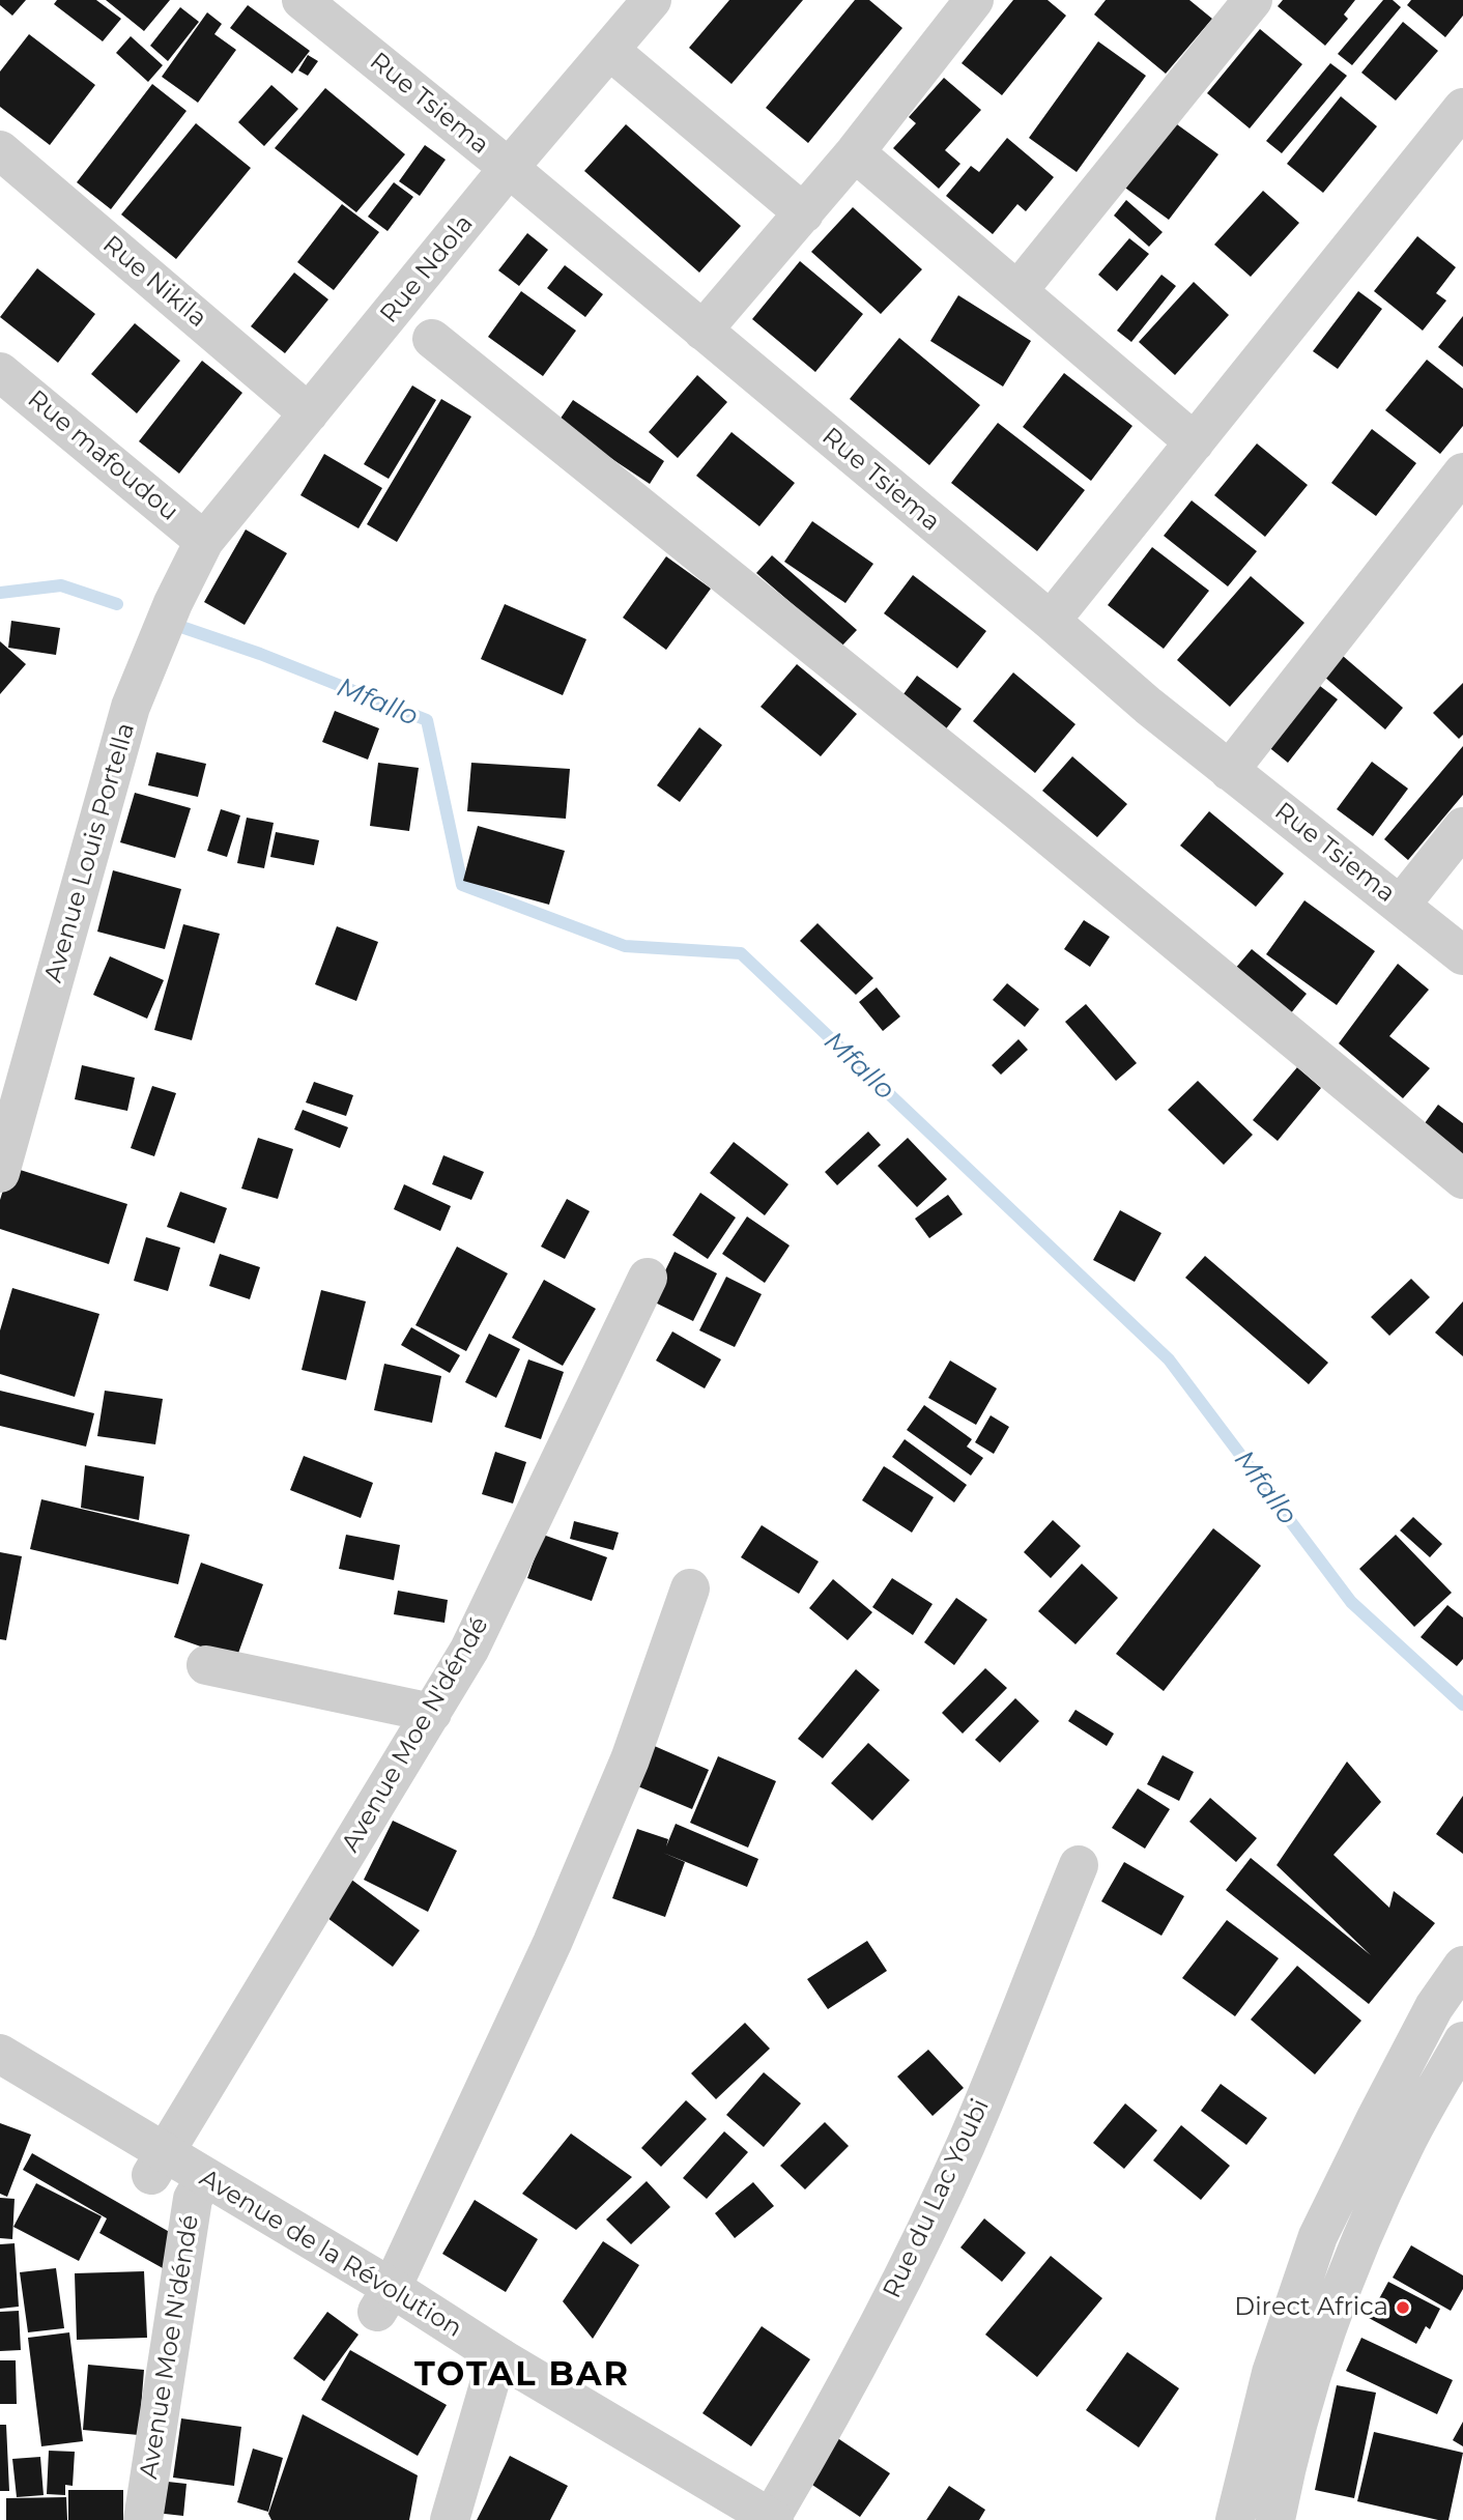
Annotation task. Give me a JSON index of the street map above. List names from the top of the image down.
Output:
{
  "streets": {
    "street": [
      "Rue Tsiema",
      "Rue Ndola",
      "Rue Nikila",
      "Rue mafoudou",
      "Avenue Louis Portella",
      "Avenue Moe N'déndé",
      "Rue du Lac Youbi",
      "Avenue de la Révolution"
    ]
  },
  "crossings": [
    ["Rue Tsiema", "Rue Ndola"],
    ["Rue Ndola", "Rue Nikila"],
    ["Rue Ndola", "Rue mafoudou"],
    ["Rue Ndola", "Avenue Louis Portella"],
    ["Rue mafoudou", "Avenue Louis Portella"],
    ["Avenue Moe N'déndé", "Avenue de la Révolution"],
    ["Rue du Lac Youbi", "Avenue de la Révolution"]
  ],
  "districts": ["TOTAL BAR"],
  "water": ["Mfallo"],
  "places": ["Direct Africa"]
}
